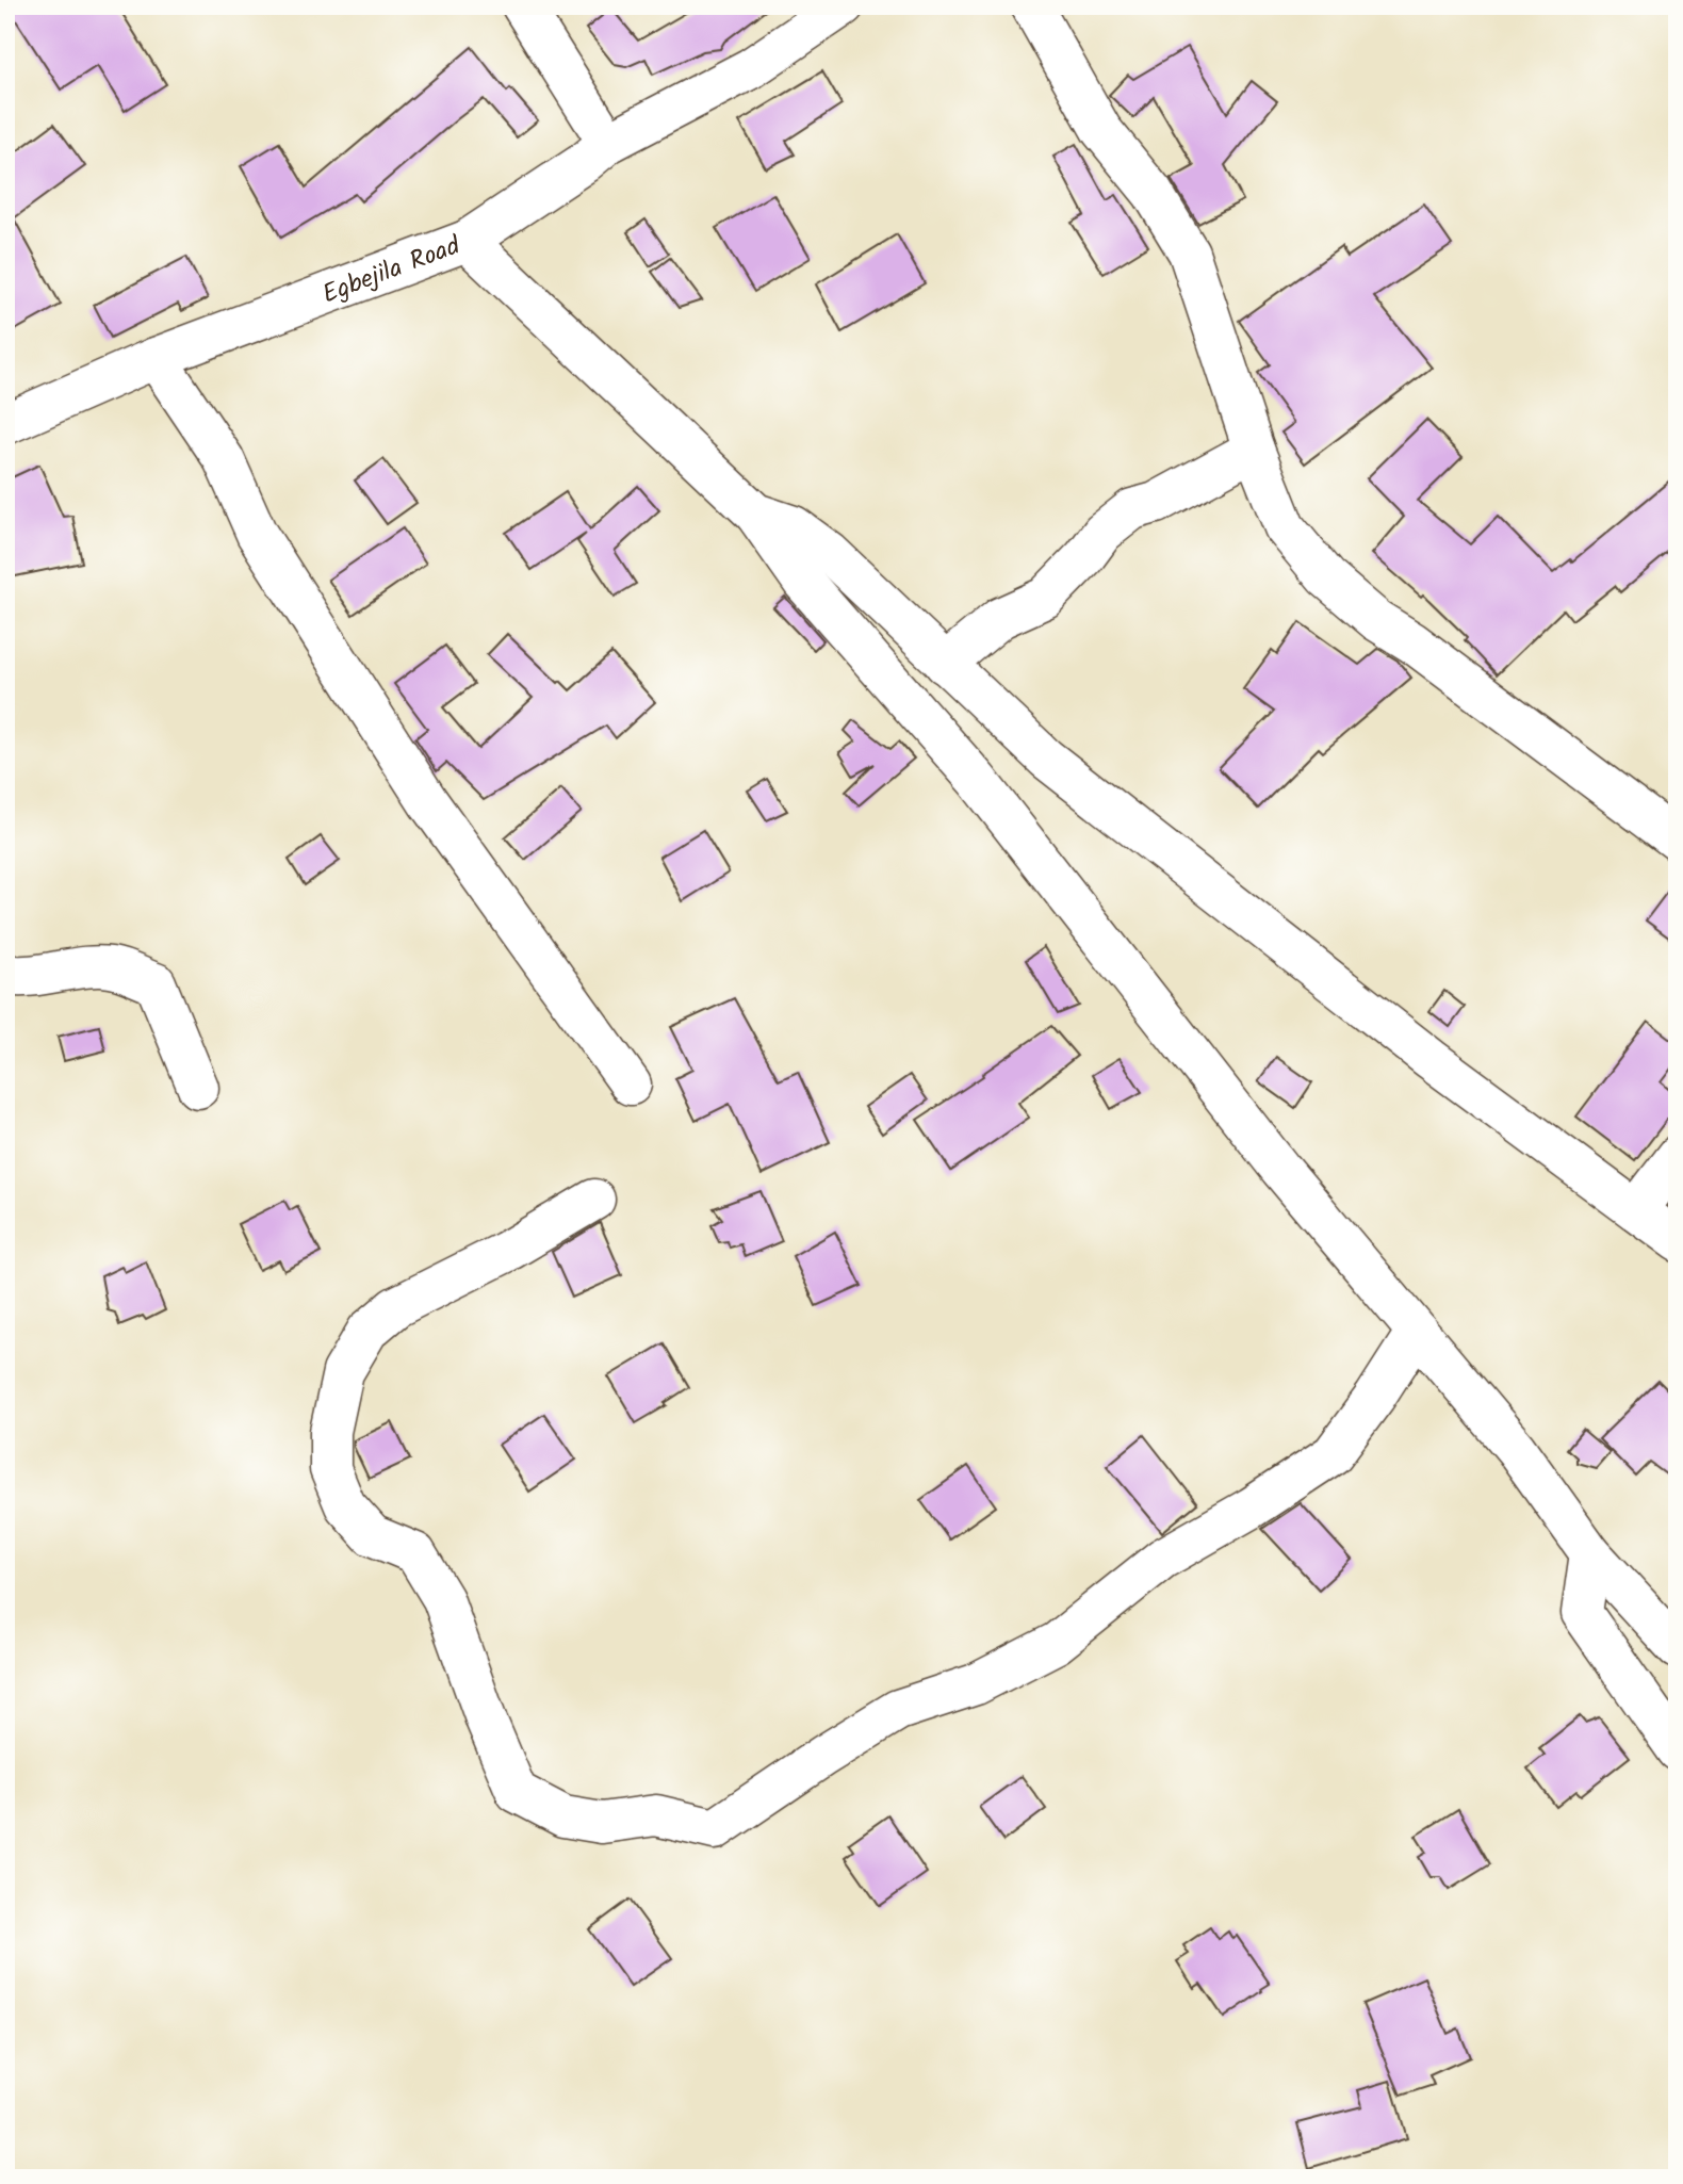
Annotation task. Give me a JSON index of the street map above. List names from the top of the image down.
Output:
{
  "streets": {
    "street": ["Egbejila Road"]
  }
}
